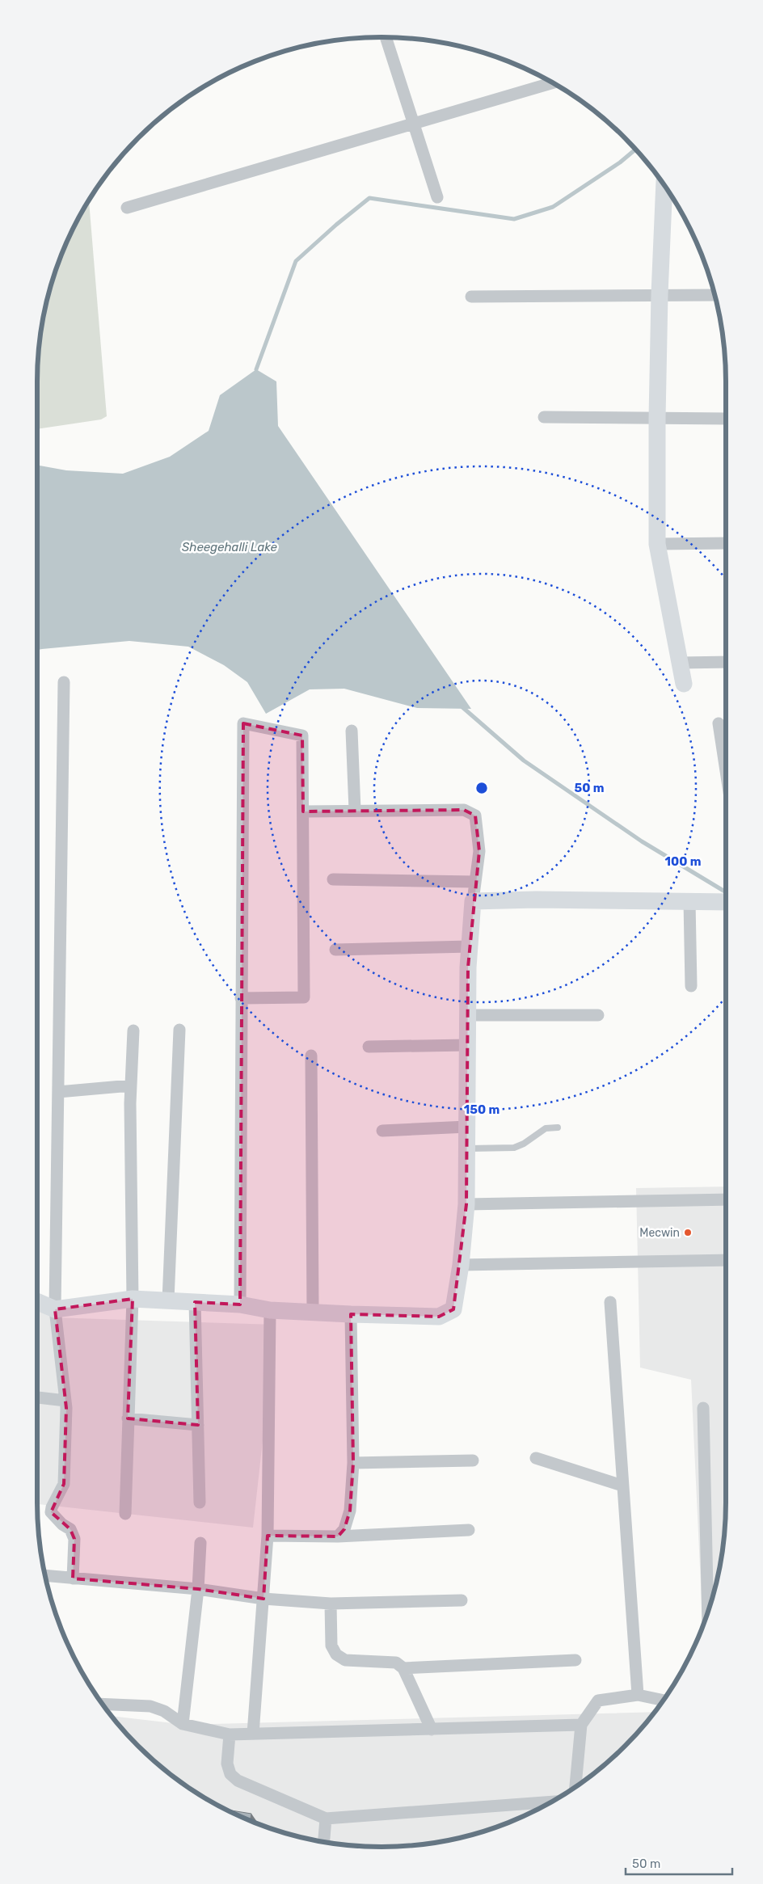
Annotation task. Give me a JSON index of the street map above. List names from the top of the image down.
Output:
{
  "water": ["Sheegehalli Lake"],
  "places": ["Mecwin"],
  "scale_bar": "50 m",
  "rings": ["50 m", "100 m", "150 m"]
}
